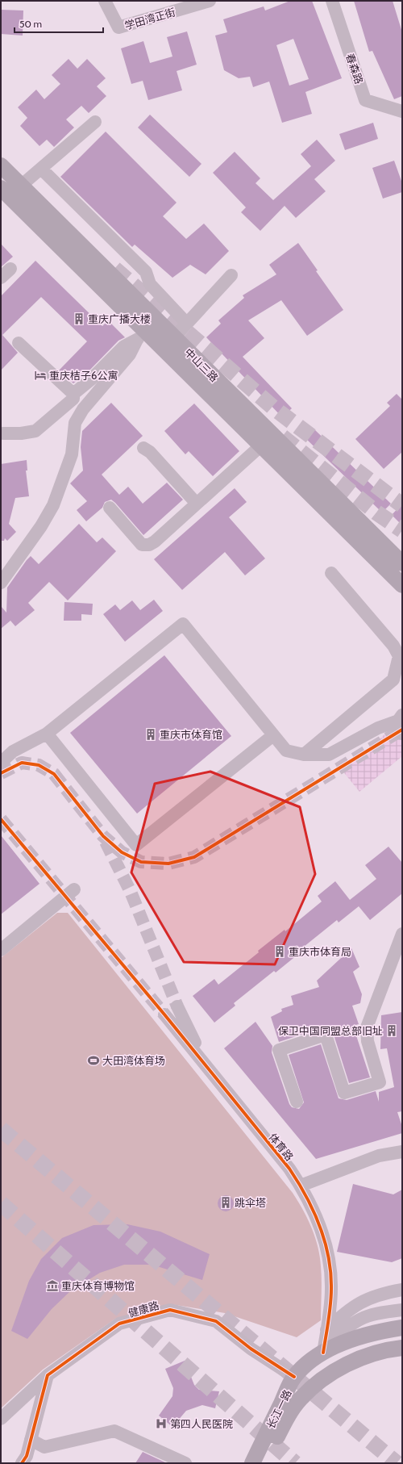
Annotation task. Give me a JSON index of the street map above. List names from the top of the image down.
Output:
{
  "streets": {
    "main road": ["中山三路", "长江一路"],
    "street": [
      "学田湾正街",
      "春森路",
      "体育路",
      "健康路"
    ]
  },
  "crossings": [
    ["体育路", "长江一路"],
    ["健康路", "长江一路"]
  ],
  "places": {
    "building": [
      "重庆广播大楼",
      "重庆市体育馆",
      "重庆市体育局",
      "保卫中国同盟总部旧址",
      "跳伞塔"
    ],
    "hotel": ["重庆桔子6公寓"],
    "sports": ["大田湾体育场"],
    "museum": ["重庆体育博物馆"],
    "hospital": ["第四人民医院"]
  },
  "scale_bar": "50 m"
}
